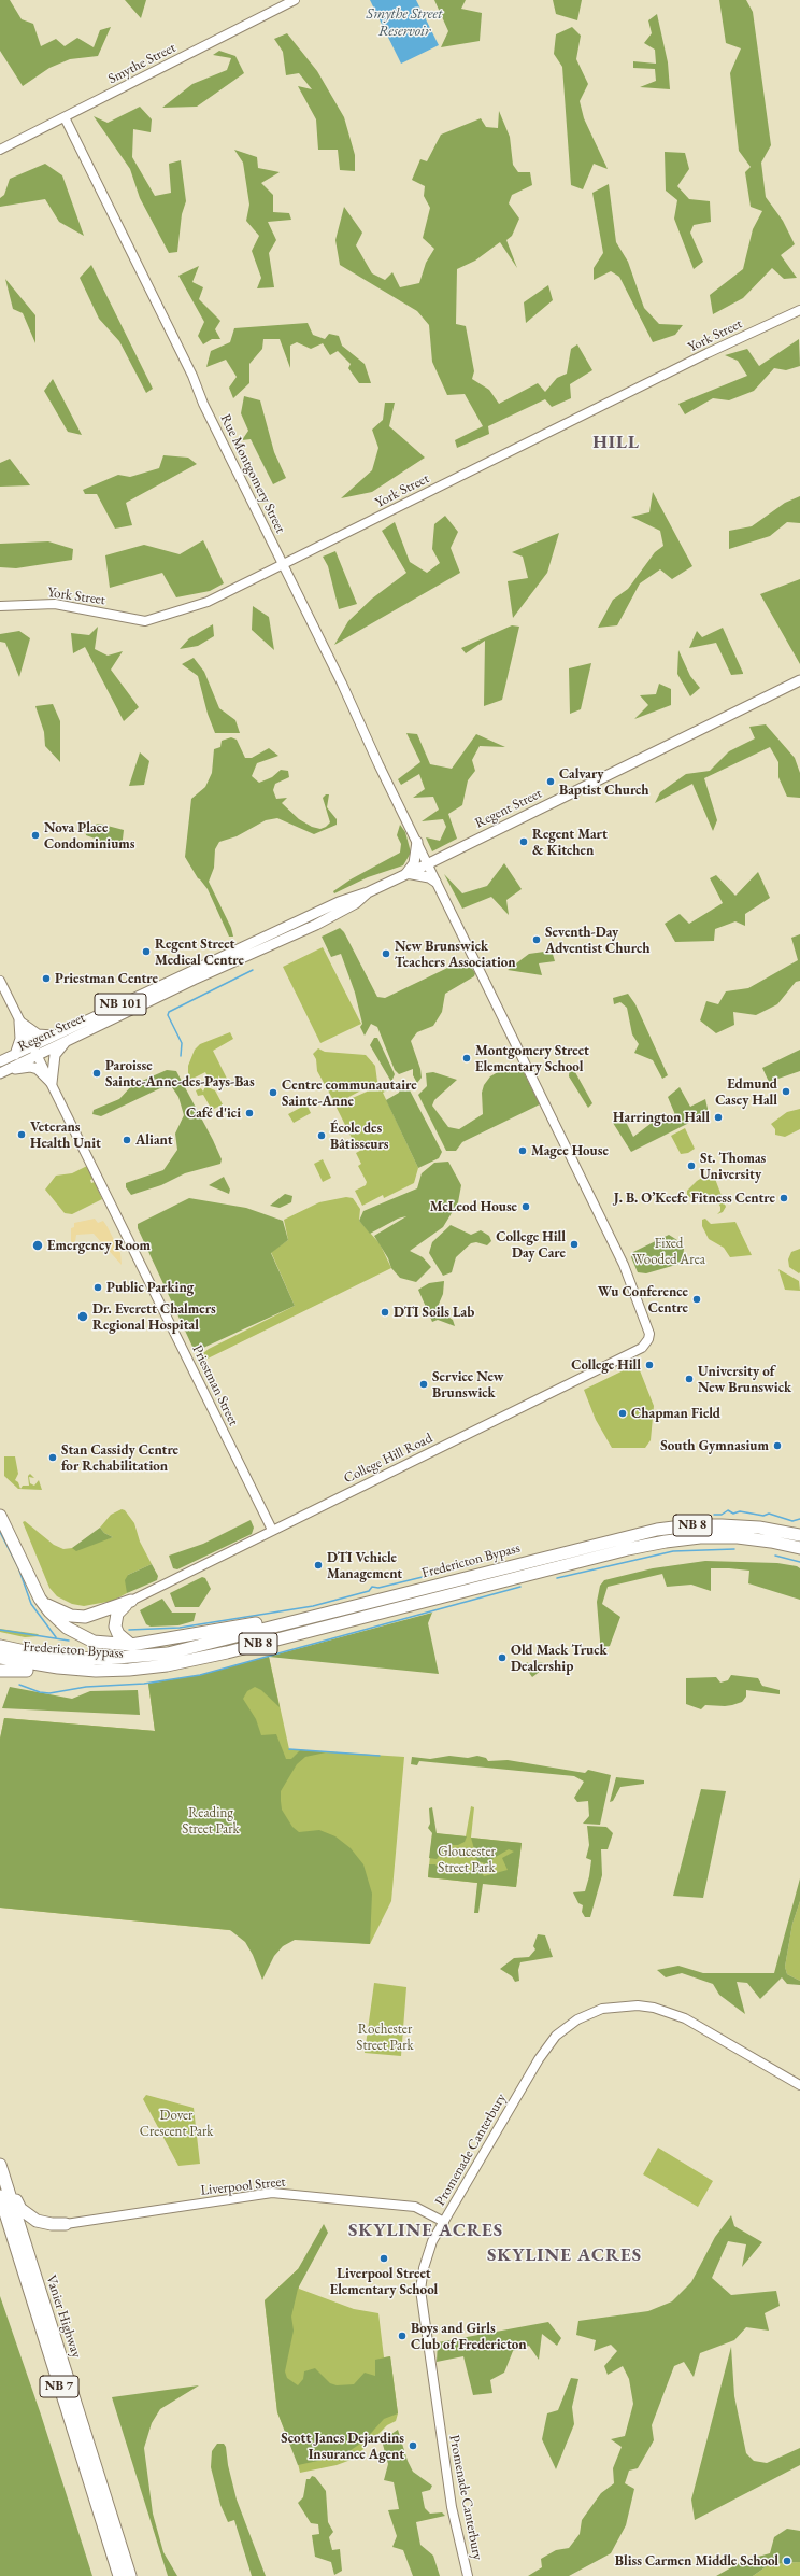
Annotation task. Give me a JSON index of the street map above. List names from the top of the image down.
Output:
{
  "streets": {
    "highway": [
      "NB 8",
      "Fredericton Bypass",
      "Vanier Highway",
      "NB 7"
    ],
    "main road": ["Regent Street", "NB 101"],
    "street": [
      "Smythe Street",
      "York Street",
      "Rue Montgomery Street",
      "Priestman Street",
      "College Hill Road",
      "Promenade Canterbury",
      "Liverpool Street"
    ]
  },
  "crossings": [
    ["Smythe Street", "Rue Montgomery Street"],
    ["York Street", "Rue Montgomery Street"],
    ["Rue Montgomery Street", "Regent Street"],
    ["Rue Montgomery Street", "College Hill Road"],
    ["Regent Street", "Priestman Street"],
    ["Priestman Street", "College Hill Road"],
    ["Promenade Canterbury", "Liverpool Street"]
  ],
  "districts": ["HILL", "SKYLINE ACRES", "SKYLINE ACRES"],
  "water": ["Smythe Street Reservoir"],
  "parks": [
    "Fixed Wooded Area",
    "Reading Street Park",
    "Gloucester Street Park",
    "Rochester Street Park",
    "Dover Crescent Park"
  ],
  "places": [
    "Calvary Baptist Church",
    "Nova Place Condominiums",
    "Regent Mart & Kitchen",
    "Seventh-Day Adventist Church",
    "Regent Street Medical Centre",
    "New Brunswick Teachers Association",
    "Priestman Centre",
    "Montgomery Street Elementary School",
    "Paroisse Sainte-Anne-des-Pays-Bas",
    "Edmund Casey Hall",
    "Centre communautaire Sainte-Anne",
    "Café d'ici",
    "Harrington Hall",
    "Veterans Health Unit",
    "École des Bâtisseurs",
    "Aliant",
    "Magee House",
    "St. Thomas University",
    "J. B. O’Keefe Fitness Centre",
    "McLeod House",
    "College Hill Day Care",
    "Emergency Room",
    "Public Parking",
    "Wu Conference Centre",
    "DTI Soils Lab",
    "Dr. Everett Chalmers Regional Hospital",
    "College Hill",
    "University of New Brunswick",
    "Service New Brunswick",
    "Chapman Field",
    "South Gymnasium",
    "Stan Cassidy Centre for Rehabilitation",
    "DTI Vehicle Management",
    "Old Mack Truck Dealership",
    "Liverpool Street Elementary School",
    "Boys and Girls Club of Fredericton",
    "Scott Janes Dejardins Insurance Agent",
    "Bliss Carmen Middle School"
  ]
}
